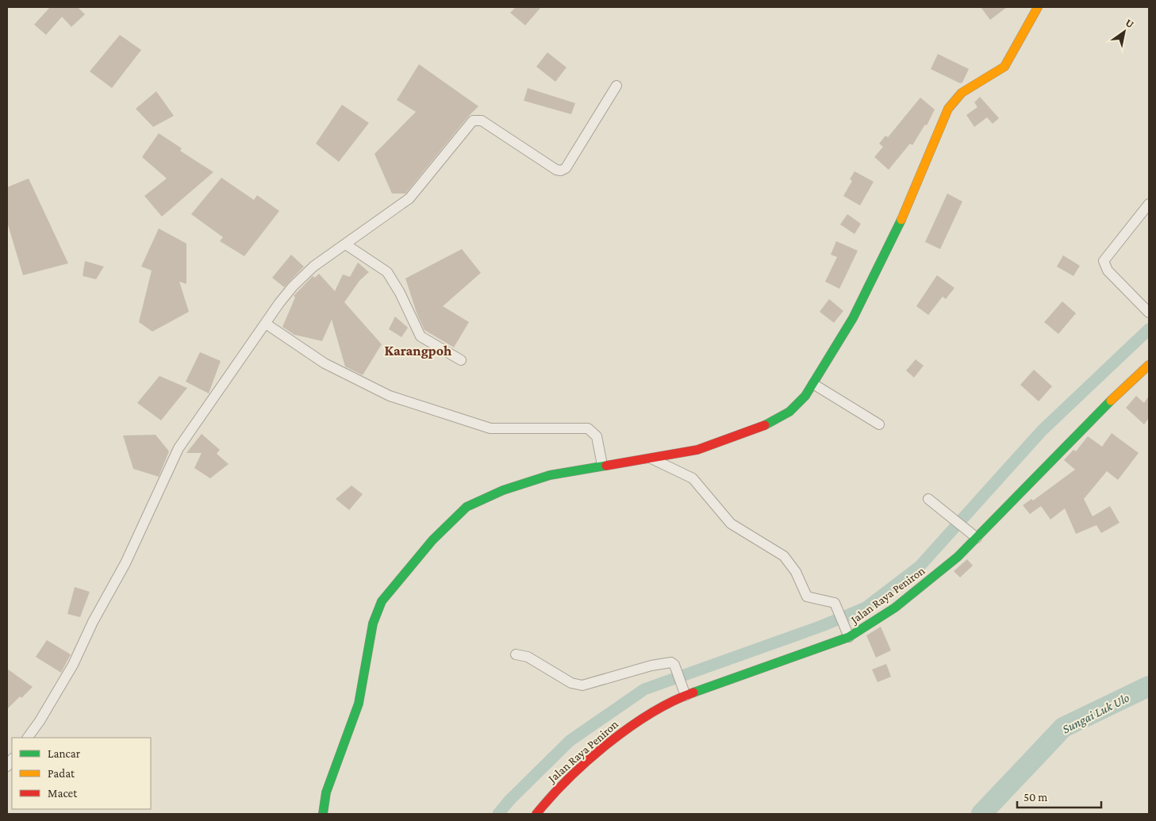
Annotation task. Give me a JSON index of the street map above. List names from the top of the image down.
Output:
{
  "streets": {
    "street": ["Jalan Raya Peniron"]
  },
  "districts": ["Karangpoh"],
  "water": ["Sungai Luk Ulo"],
  "legend": ["Lancar", "Padat", "Macet"],
  "scale_bar": "50 m",
  "north": "top right"
}
